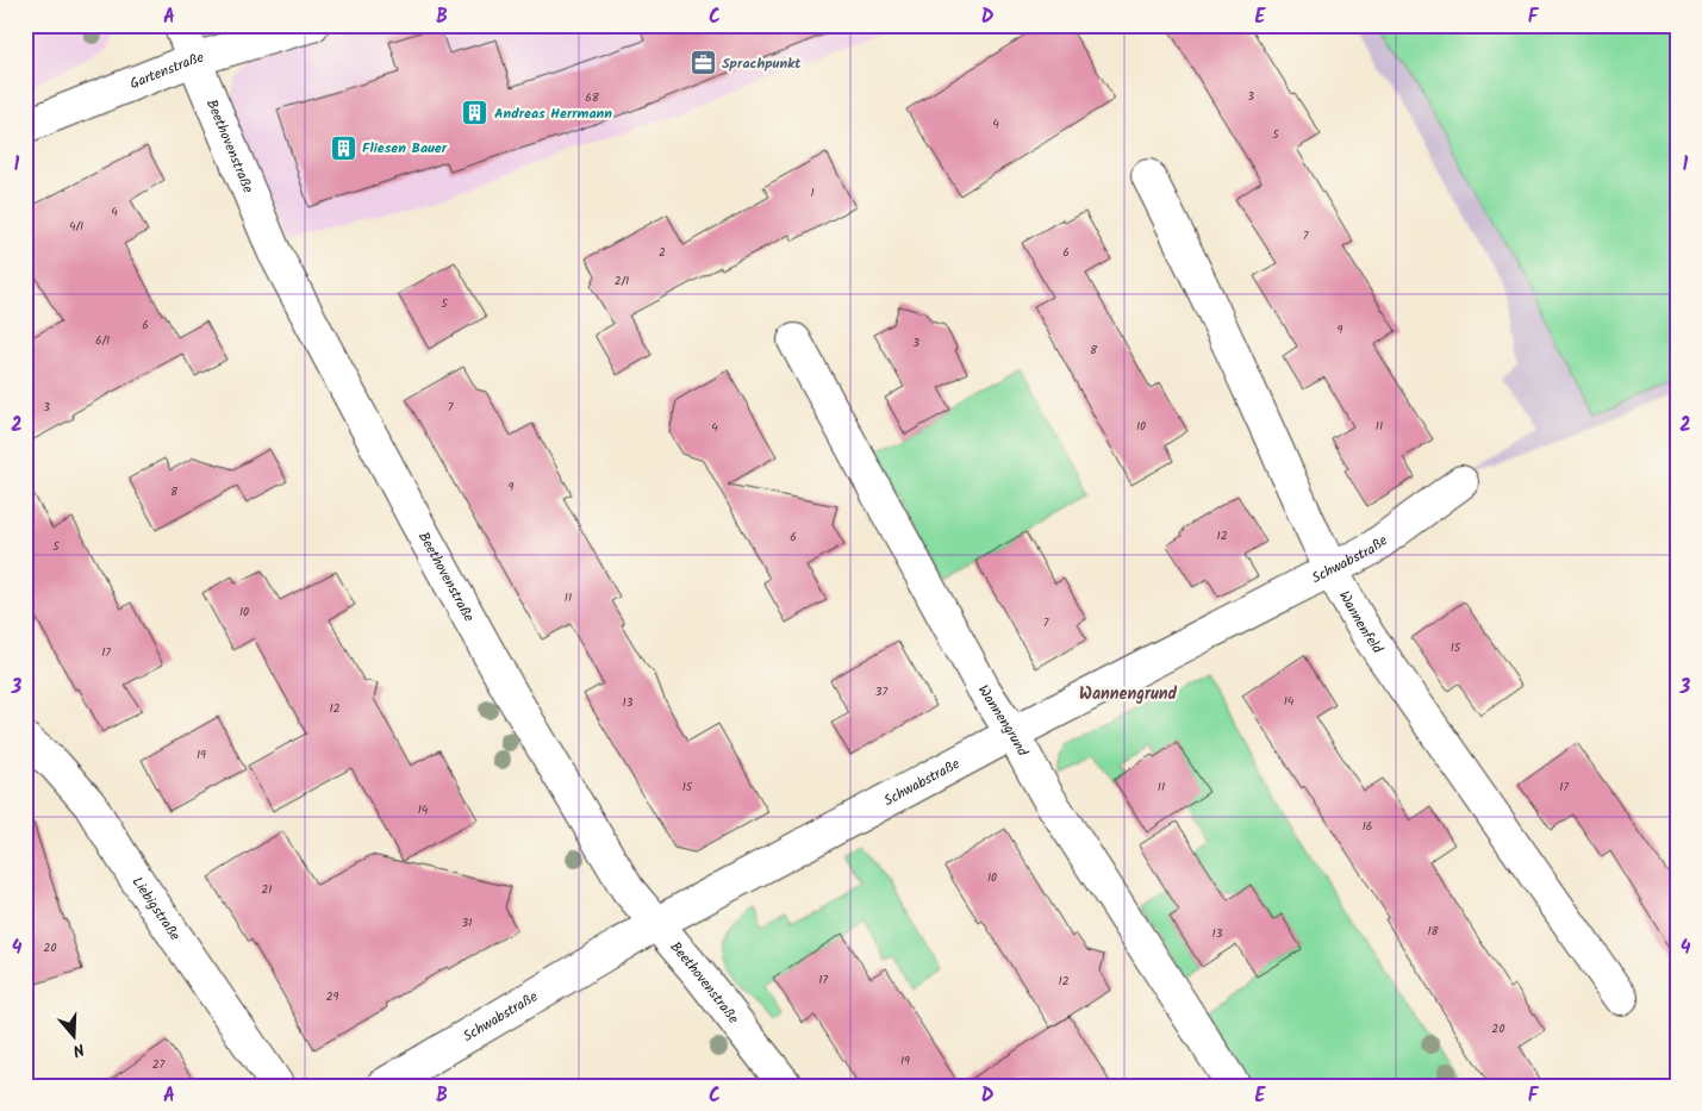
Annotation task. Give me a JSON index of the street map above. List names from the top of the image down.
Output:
{
  "streets": {
    "street": [
      "Gartenstraße",
      "Beethovenstraße",
      "Schwabstraße",
      "Wannenfeld",
      "Wannengrund",
      "Liebigstraße"
    ]
  },
  "crossings": [
    ["Gartenstraße", "Beethovenstraße"],
    ["Beethovenstraße", "Schwabstraße"],
    ["Schwabstraße", "Wannenfeld"],
    ["Schwabstraße", "Wannengrund"]
  ],
  "districts": ["Wannengrund"],
  "places": {
    "office": ["Sprachpunkt"],
    "building": ["Andreas Herrmann", "Fliesen Bauer"]
  },
  "house_numbers": [
    "3",
    "68",
    "4",
    "5",
    "1",
    "4",
    "4/1",
    "7",
    "2",
    "6",
    "2/1",
    "5",
    "6",
    "9",
    "6/1",
    "3",
    "8",
    "3",
    "7",
    "10",
    "11",
    "4",
    "9",
    "8",
    "12",
    "6",
    "5",
    "11",
    "10",
    "7",
    "15",
    "17",
    "37",
    "14",
    "13",
    "12",
    "19",
    "15",
    "11",
    "17",
    "14",
    "16",
    "10",
    "21",
    "31",
    "18",
    "13",
    "20",
    "17",
    "12",
    "29",
    "20",
    "19",
    "27"
  ],
  "north": "bottom",
  "grid": {
    "columns": [
      "A",
      "B",
      "C",
      "D",
      "E",
      "F"
    ],
    "rows": [
      "1",
      "2",
      "3",
      "4"
    ]
  }
}
